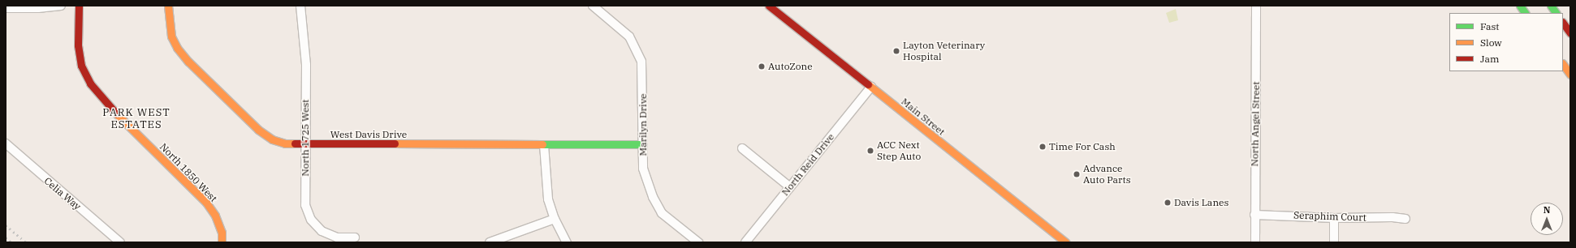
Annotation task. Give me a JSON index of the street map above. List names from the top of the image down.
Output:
{
  "streets": {
    "main road": ["Main Street", "West Davis Drive", "North 1850 West"],
    "street": [
      "North Angel Street",
      "Marilyn Drive",
      "North 1725 West",
      "North Reid Drive",
      "Celia Way",
      "Seraphim Court"
    ]
  },
  "crossings": [
    ["Main Street", "North Reid Drive"],
    ["North Angel Street", "Seraphim Court"],
    ["Marilyn Drive", "West Davis Drive"],
    ["West Davis Drive", "North 1725 West"]
  ],
  "districts": ["PARK WEST ESTATES"],
  "places": [
    "Layton Veterinary Hospital",
    "AutoZone",
    "Time For Cash",
    "ACC Next Step Auto",
    "Advance Auto Parts",
    "Davis Lanes"
  ],
  "legend": ["Fast", "Slow", "Jam"],
  "north": "top"
}
